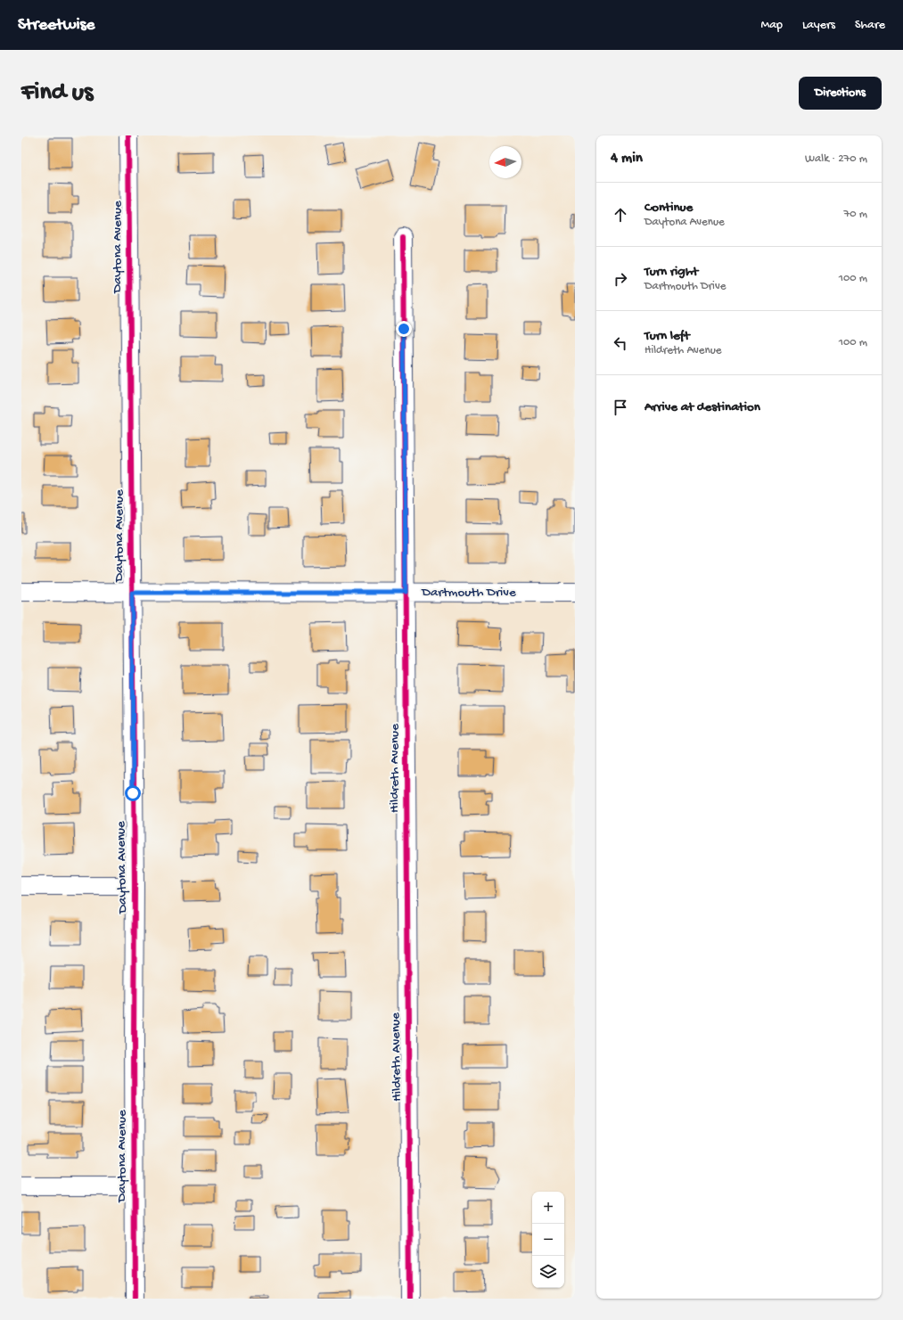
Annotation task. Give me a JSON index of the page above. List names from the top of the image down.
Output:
{
  "streets": {
    "street": ["Daytona Avenue", "Dartmouth Drive", "Hildreth Avenue"]
  },
  "crossings": [
    ["Daytona Avenue", "Dartmouth Drive"],
    ["Dartmouth Drive", "Hildreth Avenue"]
  ],
  "north": "left",
  "page": {
    "header": "Streetwise",
    "nav": ["Map", "Layers", "Share"],
    "buttons": "Directions",
    "title": "Find us",
    "heading": ["4 min", "Walk · 270 m"],
    "list": [
      ["Continue", "Daytona Avenue", "70 m"],
      ["Turn right", "Dartmouth Drive", "100 m"],
      ["Turn left", "Hildreth Avenue", "100 m"],
      "Arrive at destination"
    ],
    "map_buttons": ["+", "−"]
  }
}
